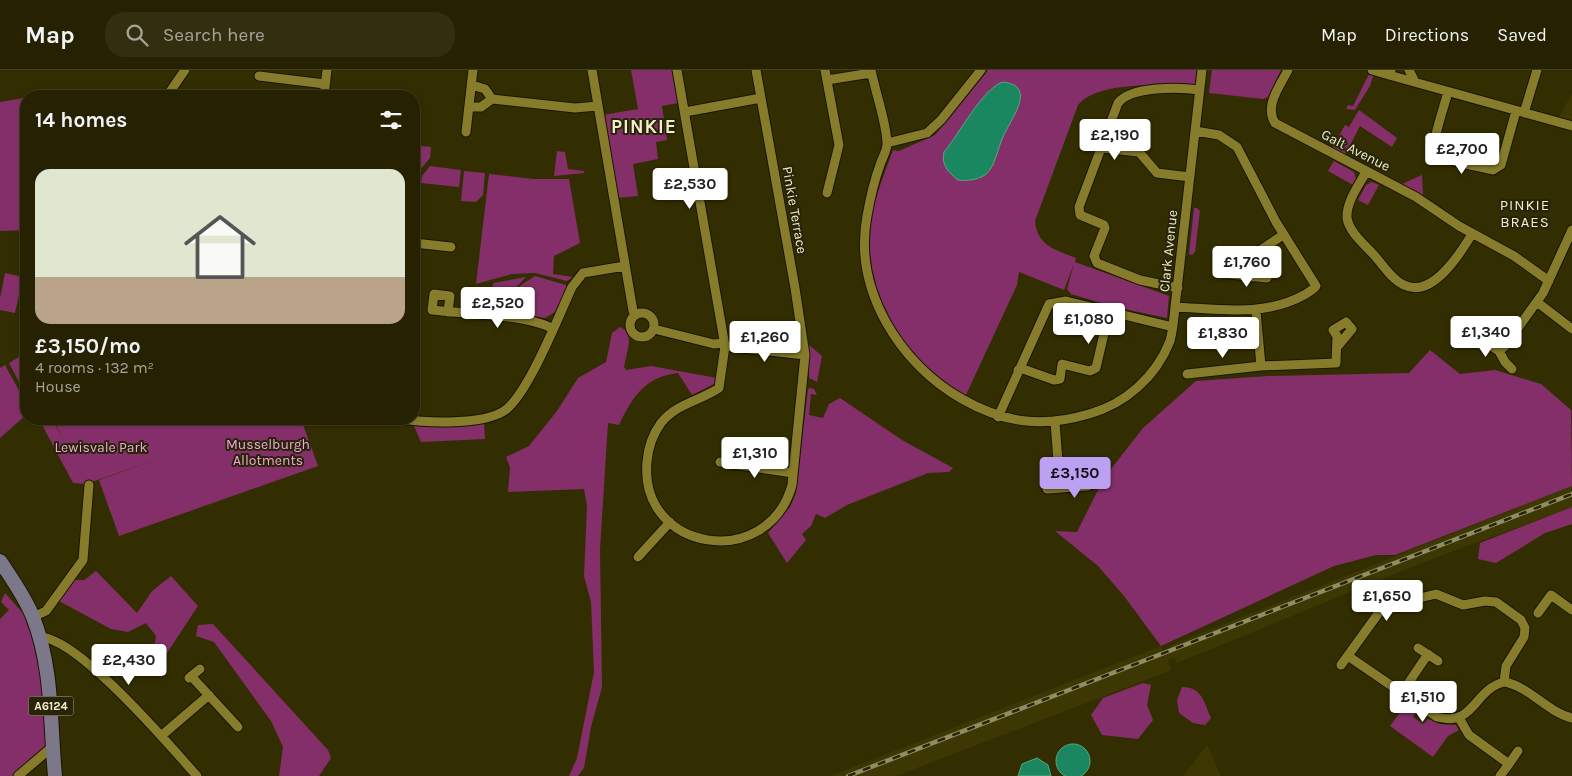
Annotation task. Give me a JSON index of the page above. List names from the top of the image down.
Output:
{
  "streets": {
    "main road": ["A6124"],
    "street": ["Galt Avenue", "Pinkie Terrace", "Clark Avenue"]
  },
  "districts": ["PINKIE", "PINKIE BRAES"],
  "parks": ["Musselburgh Allotments", "Lewisvale Park"],
  "page": {
    "header": "Map",
    "search": "Search here",
    "nav": ["Map", "Directions", "Saved"],
    "heading": "14 homes",
    "price": [
      "£2,190",
      "£2,700",
      "£2,530",
      "£1,760",
      "£2,520",
      "£1,080",
      "£1,340",
      "£1,830",
      "£1,260",
      "£1,310",
      "£3,150",
      "£1,650",
      "£2,430",
      "£1,510"
    ],
    "list": [
      {
        "name": "£3,150/mo",
        "note": "4 rooms · 132 m² · House"
      }
    ]
  }
}
